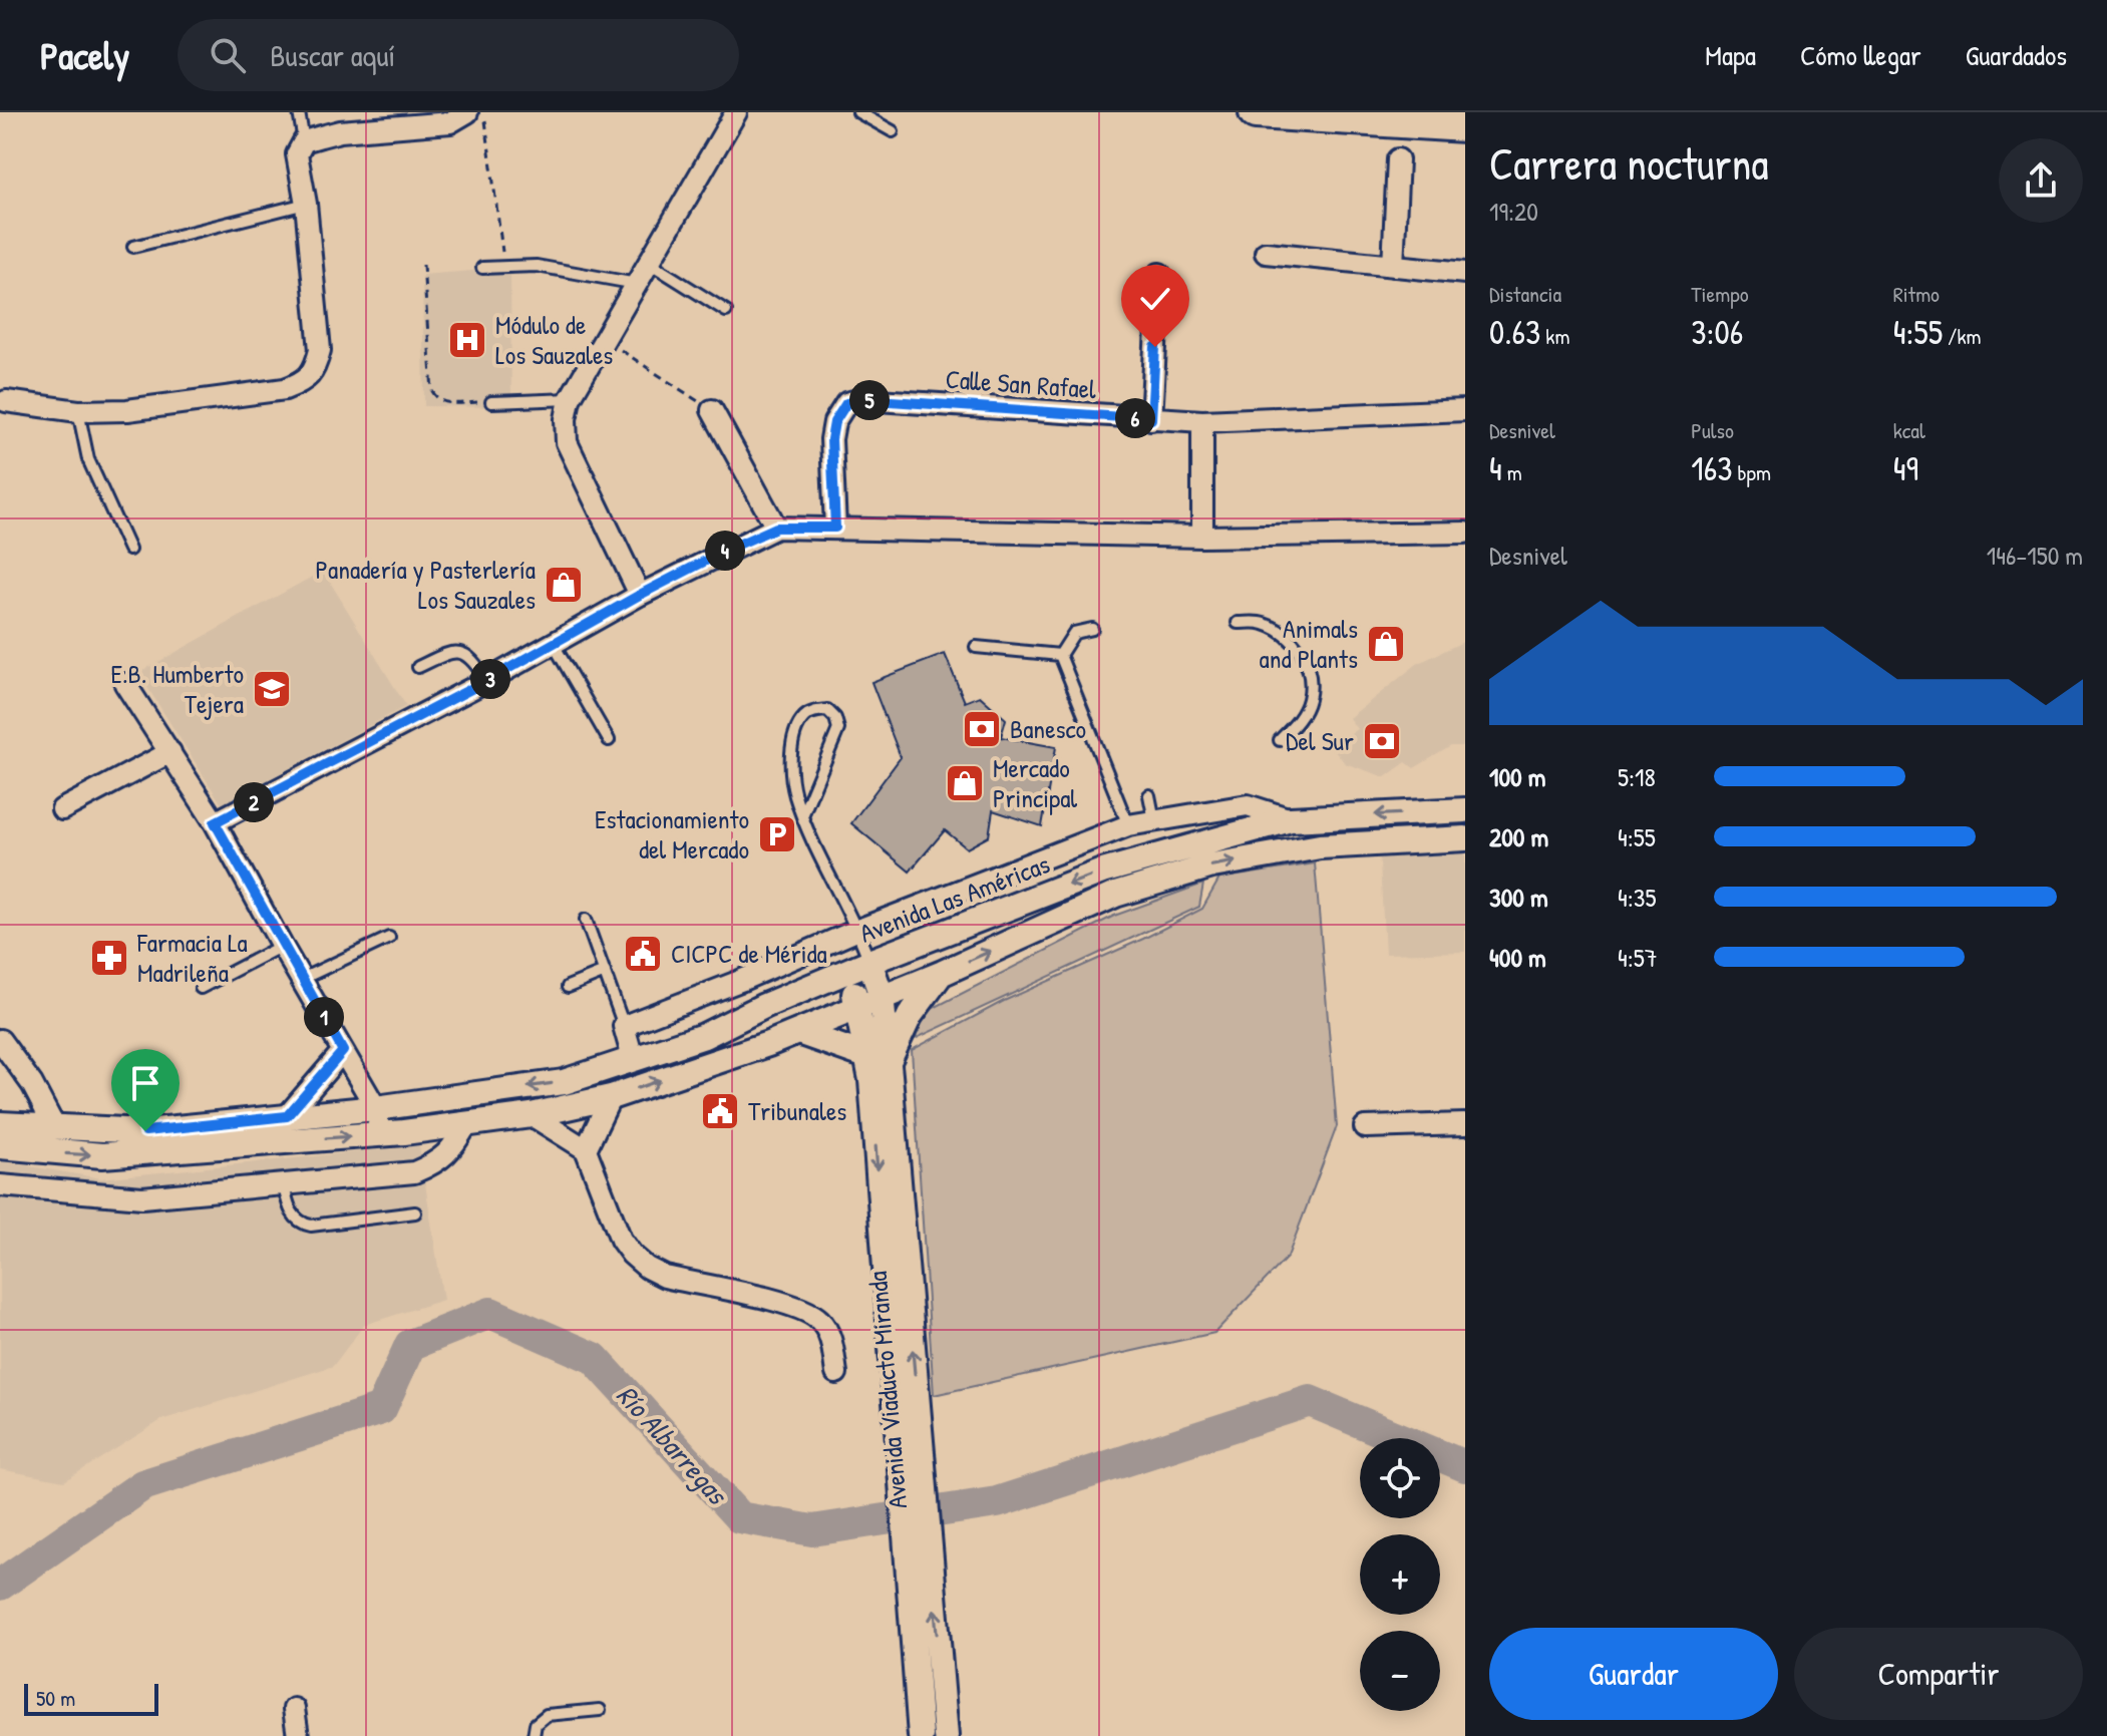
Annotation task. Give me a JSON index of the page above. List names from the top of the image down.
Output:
{
  "streets": {
    "street": ["Calle San Rafael", "Avenida Las Américas", "Avenida Viaducto Miranda"]
  },
  "water": ["Río Albarregas"],
  "places": {
    "hospital": ["Módulo de Los Sauzales"],
    "shop": ["Panadería y Pasterlería Los Sauzales", "Animals and Plants", "Mercado Principal"],
    "school or university": ["E.B. Humberto Tejera"],
    "bank": ["Banesco", "Del Sur"],
    "parking": ["Estacionamiento del Mercado"],
    "public building": ["CICPC de Mérida", "Tribunales"],
    "pharmacy": ["Farmacia La Madrileña"]
  },
  "scale_bar": "50 m",
  "page": {
    "header": "Pacely",
    "search": "Buscar aquí",
    "nav": ["Mapa", "Cómo llegar", "Guardados"],
    "heading": ["Carrera nocturna", "19:20"],
    "stats": [
      ["Distancia", "0.63 km"],
      ["Tiempo", "3:06"],
      ["Ritmo", "4:55 /km"],
      ["Desnivel", "4 m"],
      ["Pulso", "163 bpm"],
      ["kcal", "49"]
    ],
    "pins": [
      "5",
      "6",
      "4",
      "3",
      "2",
      "1"
    ],
    "chart": ["Desnivel", "146–150 m"],
    "list": [
      {
        "name": "100 m",
        "note": "5:18"
      },
      {
        "name": "200 m",
        "note": "4:55"
      },
      {
        "name": "300 m",
        "note": "4:35"
      },
      {
        "name": "400 m",
        "note": "4:57"
      }
    ],
    "map_buttons": ["+", "−"],
    "buttons": ["Guardar", "Compartir"],
    "scale": "50 m"
  }
}
